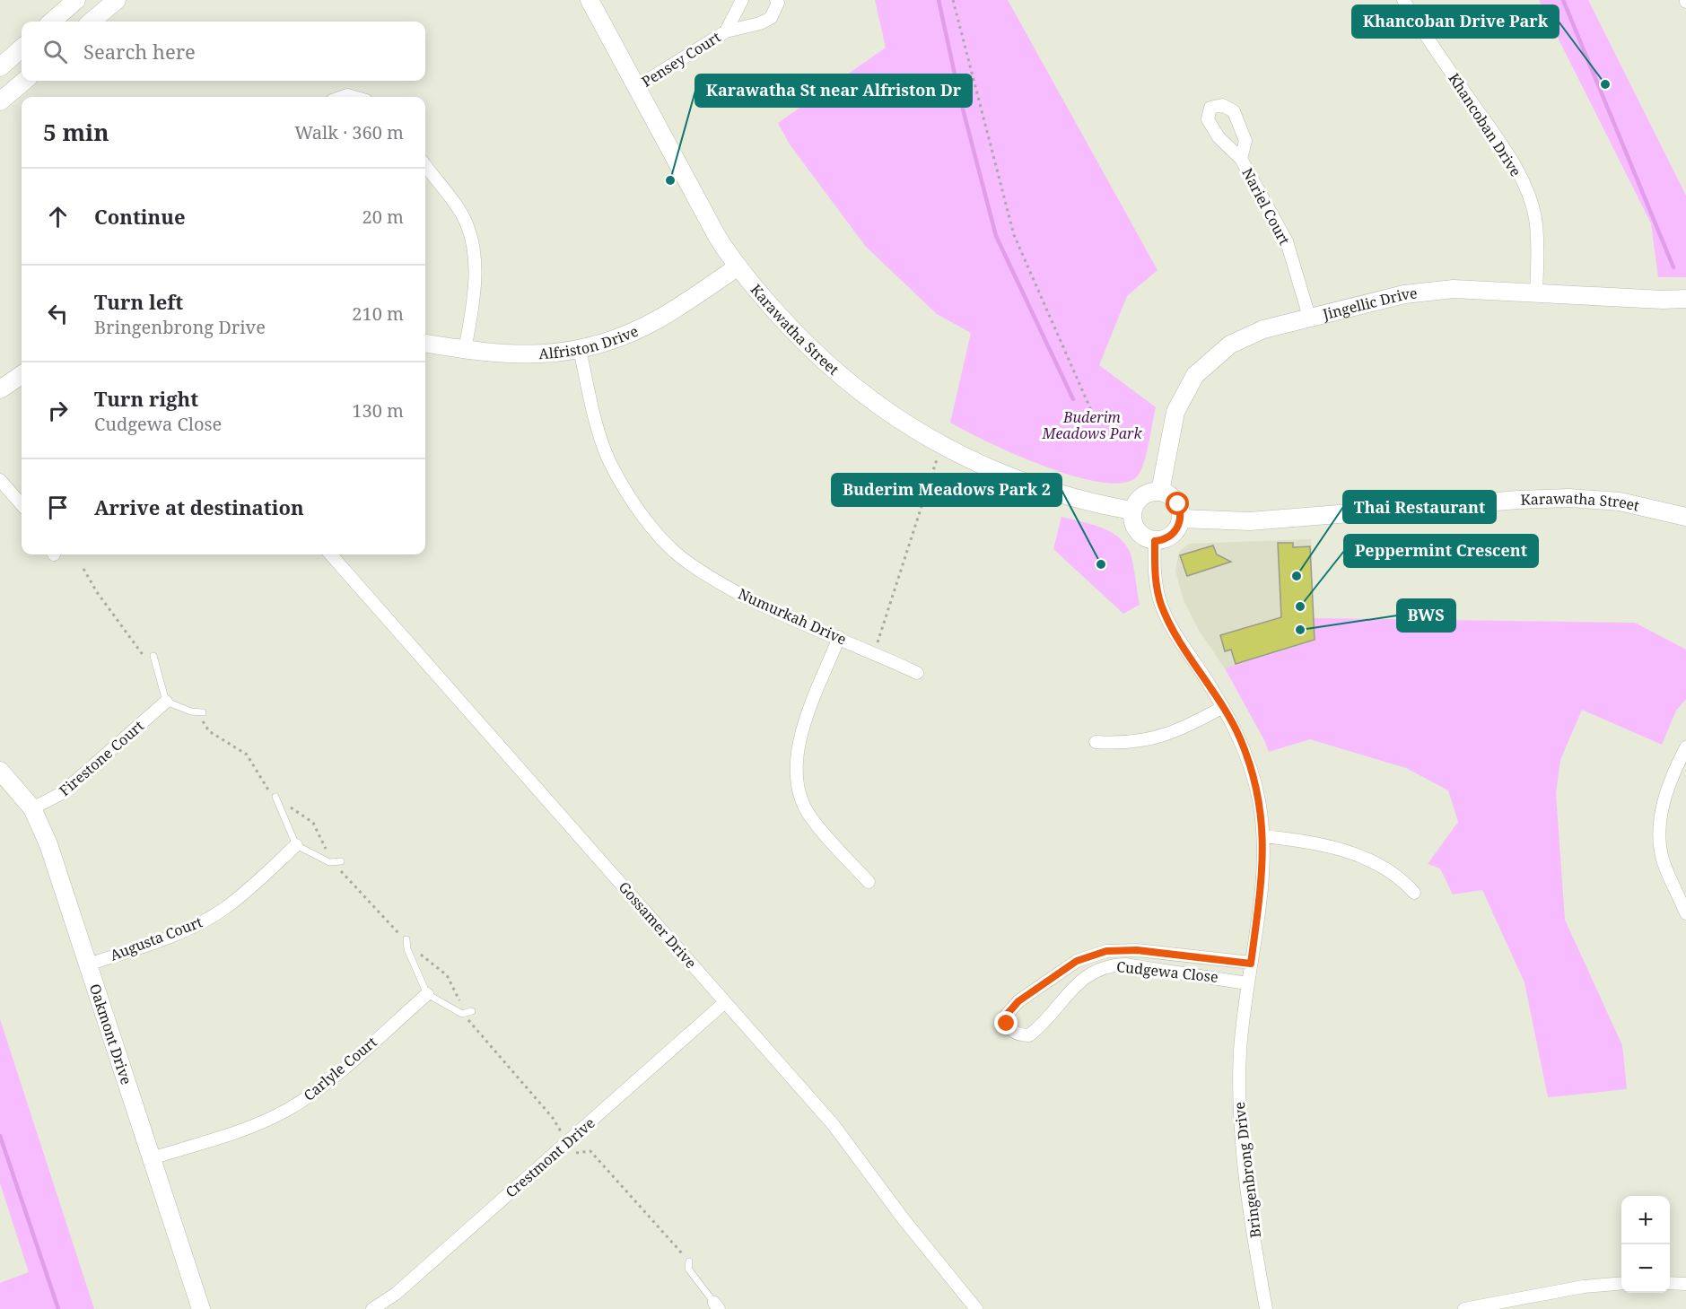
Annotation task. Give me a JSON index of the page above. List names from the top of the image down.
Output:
{
  "streets": {
    "street": [
      "Pensey Court",
      "Khancoban Drive",
      "Nariel Court",
      "Jingellic Drive",
      "Karawatha Street",
      "Alfriston Drive",
      "Numurkah Drive",
      "Firestone Court",
      "Gossamer Drive",
      "Augusta Court",
      "Cudgewa Close",
      "Oakmont Drive",
      "Carlyle Court",
      "Crestmont Drive",
      "Bringenbrong Drive"
    ]
  },
  "crossings": [
    ["Pensey Court", "Karawatha Street"],
    ["Khancoban Drive", "Jingellic Drive"],
    ["Nariel Court", "Jingellic Drive"],
    ["Jingellic Drive", "Karawatha Street"],
    ["Jingellic Drive", "Bringenbrong Drive"],
    ["Karawatha Street", "Alfriston Drive"],
    ["Karawatha Street", "Bringenbrong Drive"],
    ["Alfriston Drive", "Numurkah Drive"],
    ["Firestone Court", "Oakmont Drive"],
    ["Gossamer Drive", "Crestmont Drive"],
    ["Augusta Court", "Oakmont Drive"],
    ["Cudgewa Close", "Bringenbrong Drive"],
    ["Oakmont Drive", "Carlyle Court"]
  ],
  "parks": ["Buderim Meadows Park"],
  "places": [
    "Khancoban Drive Park",
    "Karawatha St near Alfriston Dr",
    "Buderim Meadows Park 2",
    "Thai Restaurant",
    "Peppermint Crescent",
    "BWS"
  ],
  "page": {
    "search": "Search here",
    "heading": ["5 min", "Walk · 360 m"],
    "list": [
      ["Continue", "20 m"],
      ["Turn left", "Bringenbrong Drive", "210 m"],
      ["Turn right", "Cudgewa Close", "130 m"],
      "Arrive at destination"
    ],
    "map_buttons": ["+", "−"]
  }
}
